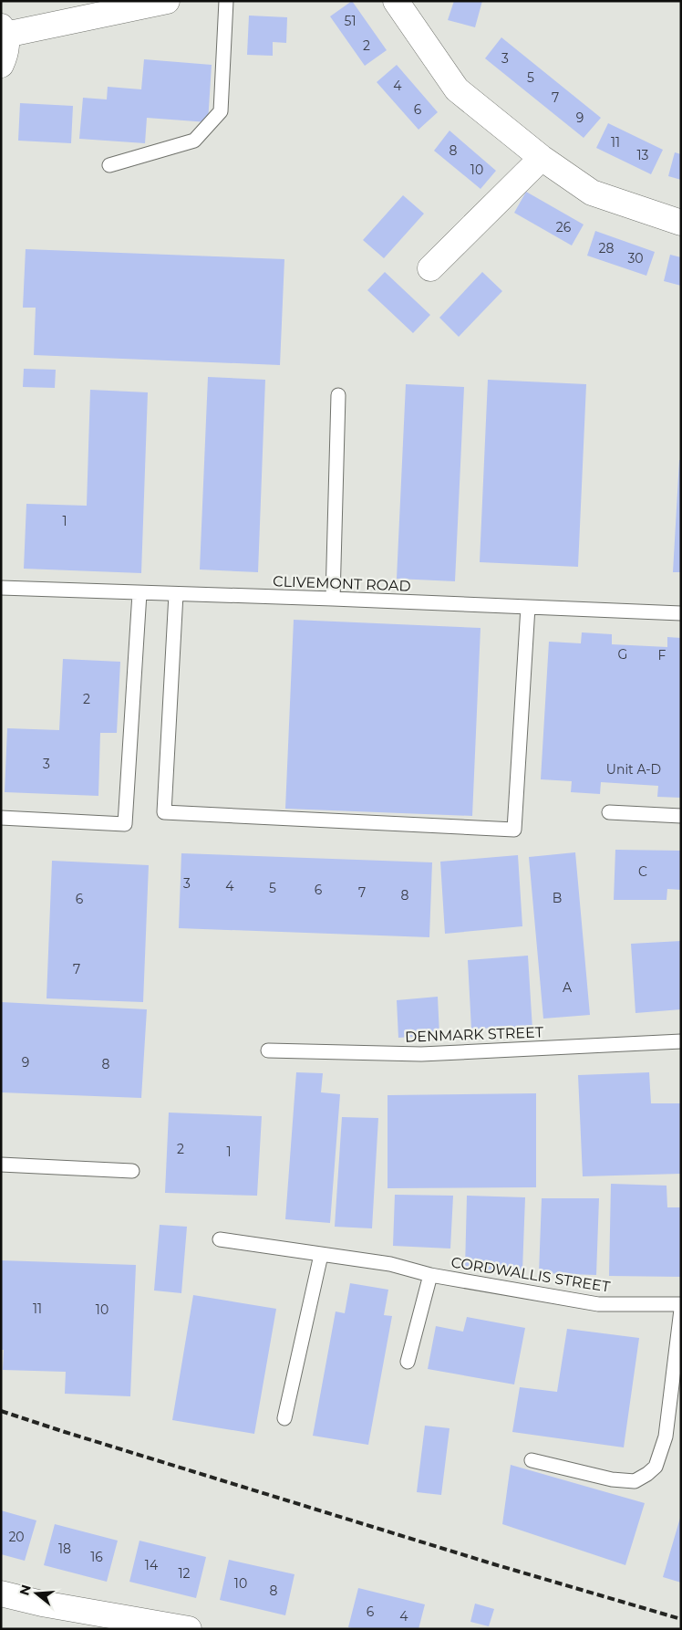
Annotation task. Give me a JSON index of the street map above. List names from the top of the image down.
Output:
{
  "streets": {
    "lane": ["CLIVEMONT ROAD", "DENMARK STREET", "CORDWALLIS STREET"]
  },
  "house_numbers": [
    "51",
    "2",
    "3",
    "5",
    "4",
    "7",
    "6",
    "9",
    "11",
    "8",
    "13",
    "10",
    "26",
    "28",
    "30",
    "1",
    "G",
    "F",
    "2",
    "3",
    "Unit A-D",
    "C",
    "3",
    "4",
    "5",
    "6",
    "7",
    "8",
    "B",
    "6",
    "7",
    "A",
    "9",
    "8",
    "2",
    "1",
    "11",
    "10",
    "20",
    "18",
    "16",
    "14",
    "12",
    "10",
    "8",
    "6",
    "4"
  ],
  "north": "left"
}
